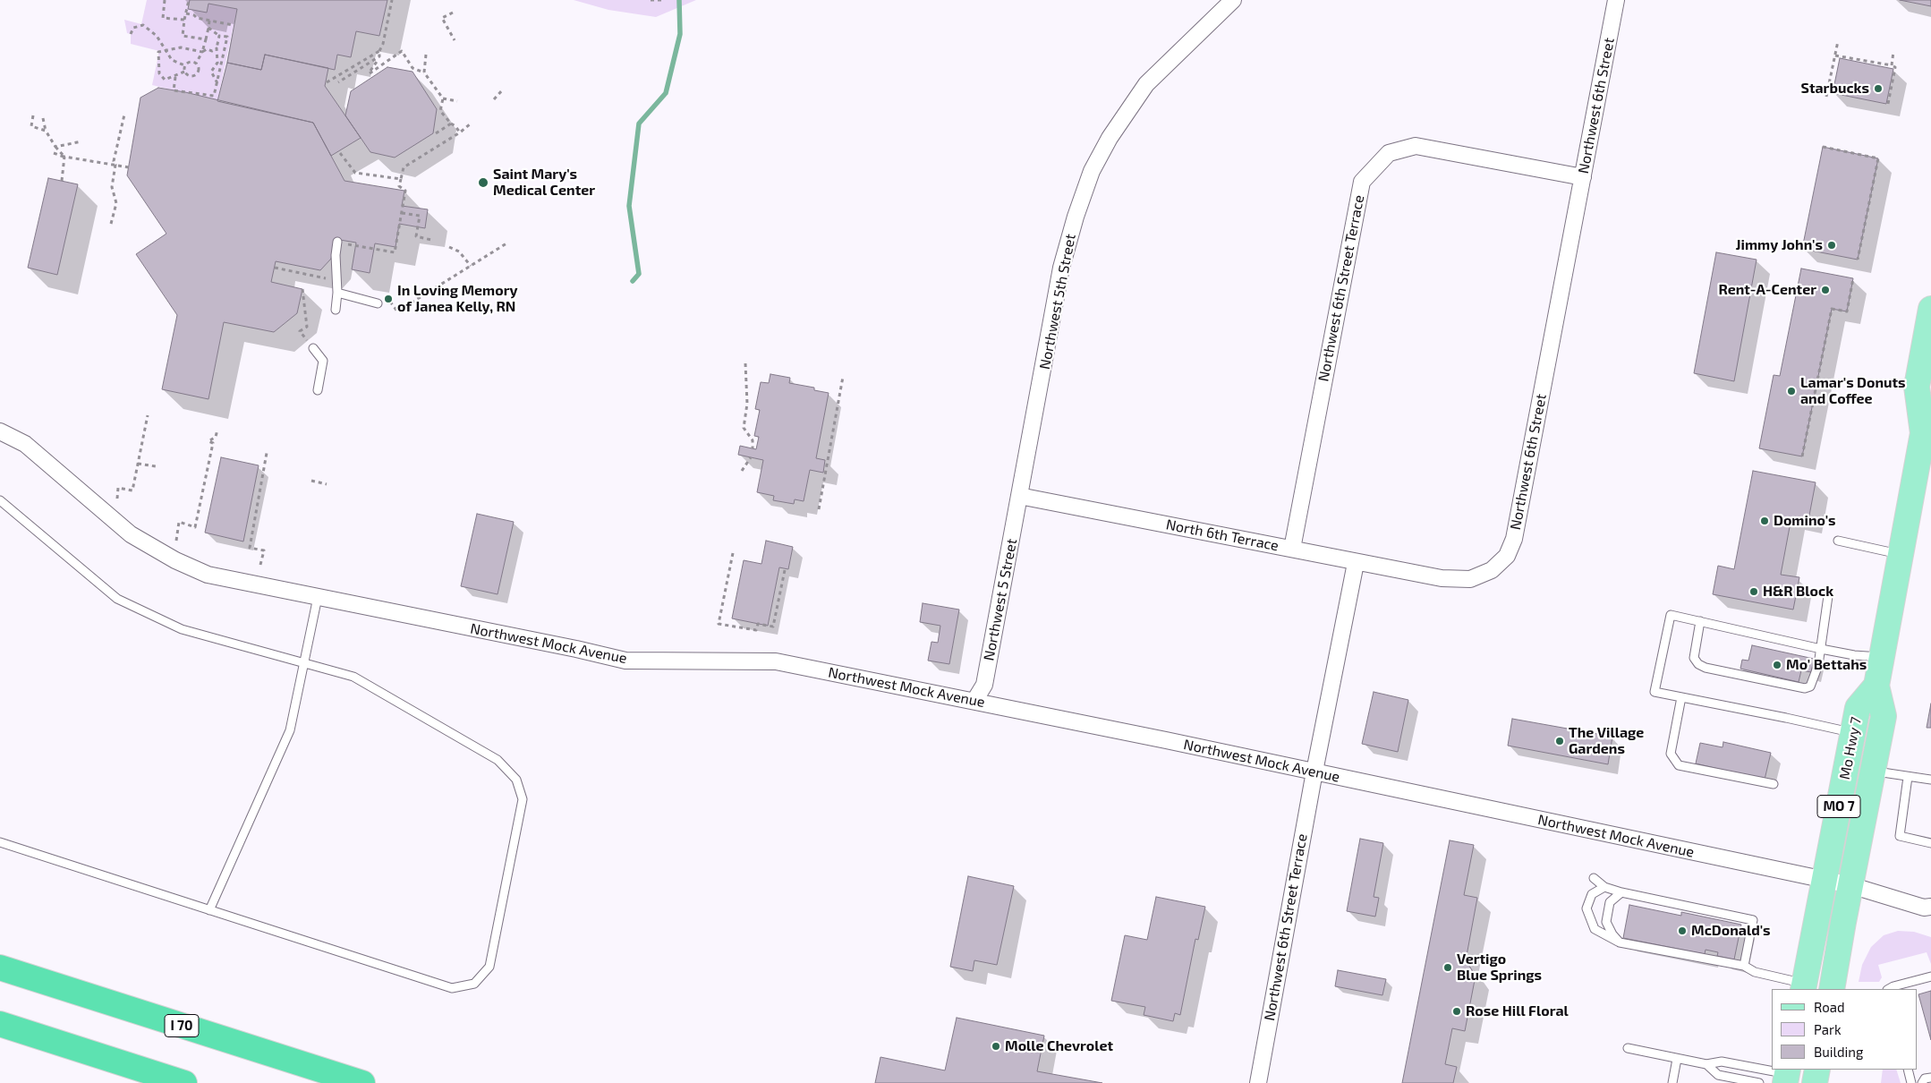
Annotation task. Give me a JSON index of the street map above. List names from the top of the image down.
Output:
{
  "streets": {
    "highway": ["I 70"],
    "main road": ["Mo Hwy 7", "MO 7"],
    "street": [
      "Northwest 6th Street",
      "Northwest 6th Street Terrace",
      "Northwest 5th Street",
      "North 6th Terrace",
      "Northwest 5 Street",
      "Northwest Mock Avenue"
    ]
  },
  "crossings": [
    ["Northwest 6th Street", "Northwest 6th Street Terrace"],
    ["Northwest 6th Street", "North 6th Terrace"],
    ["Northwest 6th Street Terrace", "North 6th Terrace"],
    ["Northwest 6th Street Terrace", "Northwest Mock Avenue"],
    ["Northwest 5th Street", "North 6th Terrace"],
    ["Northwest 5th Street", "Northwest 5 Street"],
    ["North 6th Terrace", "Northwest 5 Street"],
    ["Northwest 5 Street", "Northwest Mock Avenue"],
    ["Northwest Mock Avenue", "Mo Hwy 7"],
    ["Mo Hwy 7", "MO 7"]
  ],
  "places": [
    "Starbucks",
    "Saint Mary's Medical Center",
    "Jimmy John's",
    "Rent-A-Center",
    "In Loving Memory of Janea Kelly, RN",
    "Lamar's Donuts and Coffee",
    "Domino's",
    "H&R Block",
    "Mo' Bettahs",
    "The Village Gardens",
    "McDonald's",
    "Vertigo Blue Springs",
    "Rose Hill Floral",
    "Molle Chevrolet"
  ],
  "legend": ["Road", "Park", "Building"]
}
